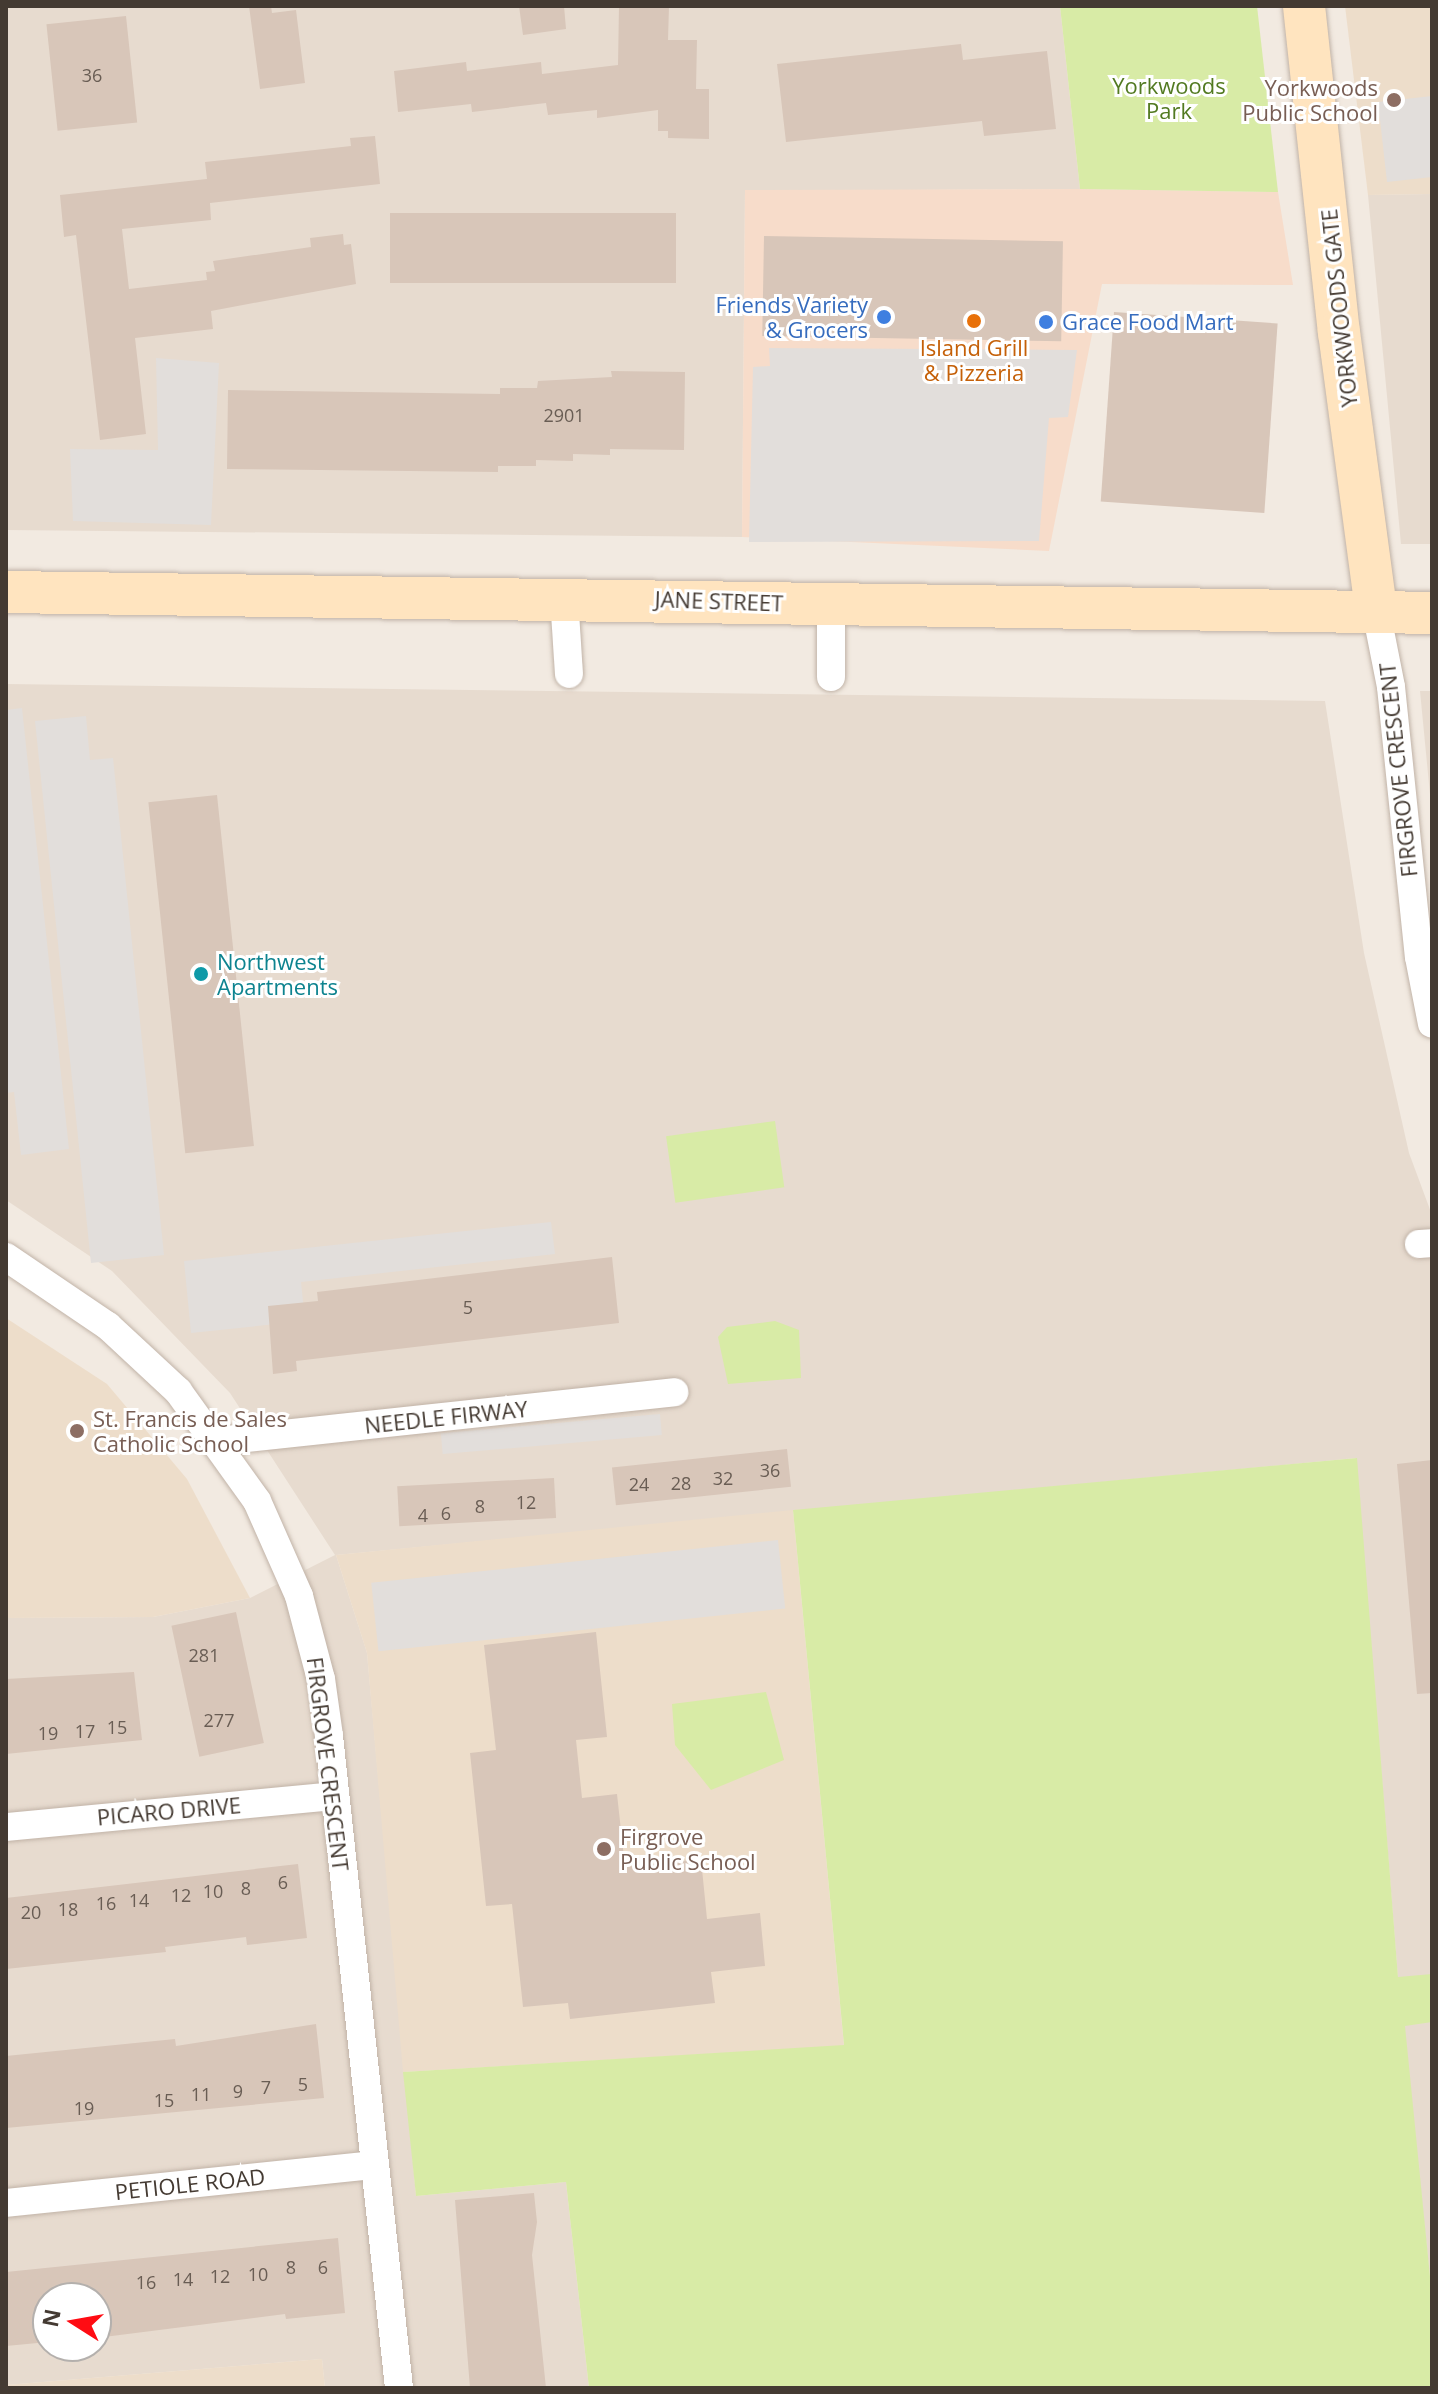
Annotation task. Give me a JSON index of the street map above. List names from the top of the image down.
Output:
{
  "streets": {
    "main road": ["YORKWOODS GATE", "JANE STREET"],
    "street": [
      "FIRGROVE CRESCENT",
      "NEEDLE FIRWAY",
      "PICARO DRIVE",
      "PETIOLE ROAD"
    ]
  },
  "crossings": [
    ["YORKWOODS GATE", "JANE STREET"],
    ["YORKWOODS GATE", "FIRGROVE CRESCENT"],
    ["JANE STREET", "FIRGROVE CRESCENT"],
    ["FIRGROVE CRESCENT", "NEEDLE FIRWAY"],
    ["FIRGROVE CRESCENT", "PICARO DRIVE"],
    ["FIRGROVE CRESCENT", "PETIOLE ROAD"]
  ],
  "parks": ["Yorkwoods Park"],
  "places": [
    "Yorkwoods Public School",
    "Friends Variety & Grocers",
    "Island Grill & Pizzeria",
    "Grace Food Mart",
    "Northwest Apartments",
    "St. Francis de Sales Catholic School",
    "Firgrove Public School"
  ],
  "house_numbers": [
    "36",
    "2901",
    "5",
    "36",
    "32",
    "28",
    "24",
    "12",
    "8",
    "6",
    "4",
    "281",
    "277",
    "15",
    "17",
    "19",
    "6",
    "8",
    "10",
    "12",
    "14",
    "16",
    "18",
    "20",
    "5",
    "7",
    "9",
    "11",
    "15",
    "19",
    "8",
    "6",
    "10",
    "12",
    "14",
    "16"
  ],
  "north": "left"
}
